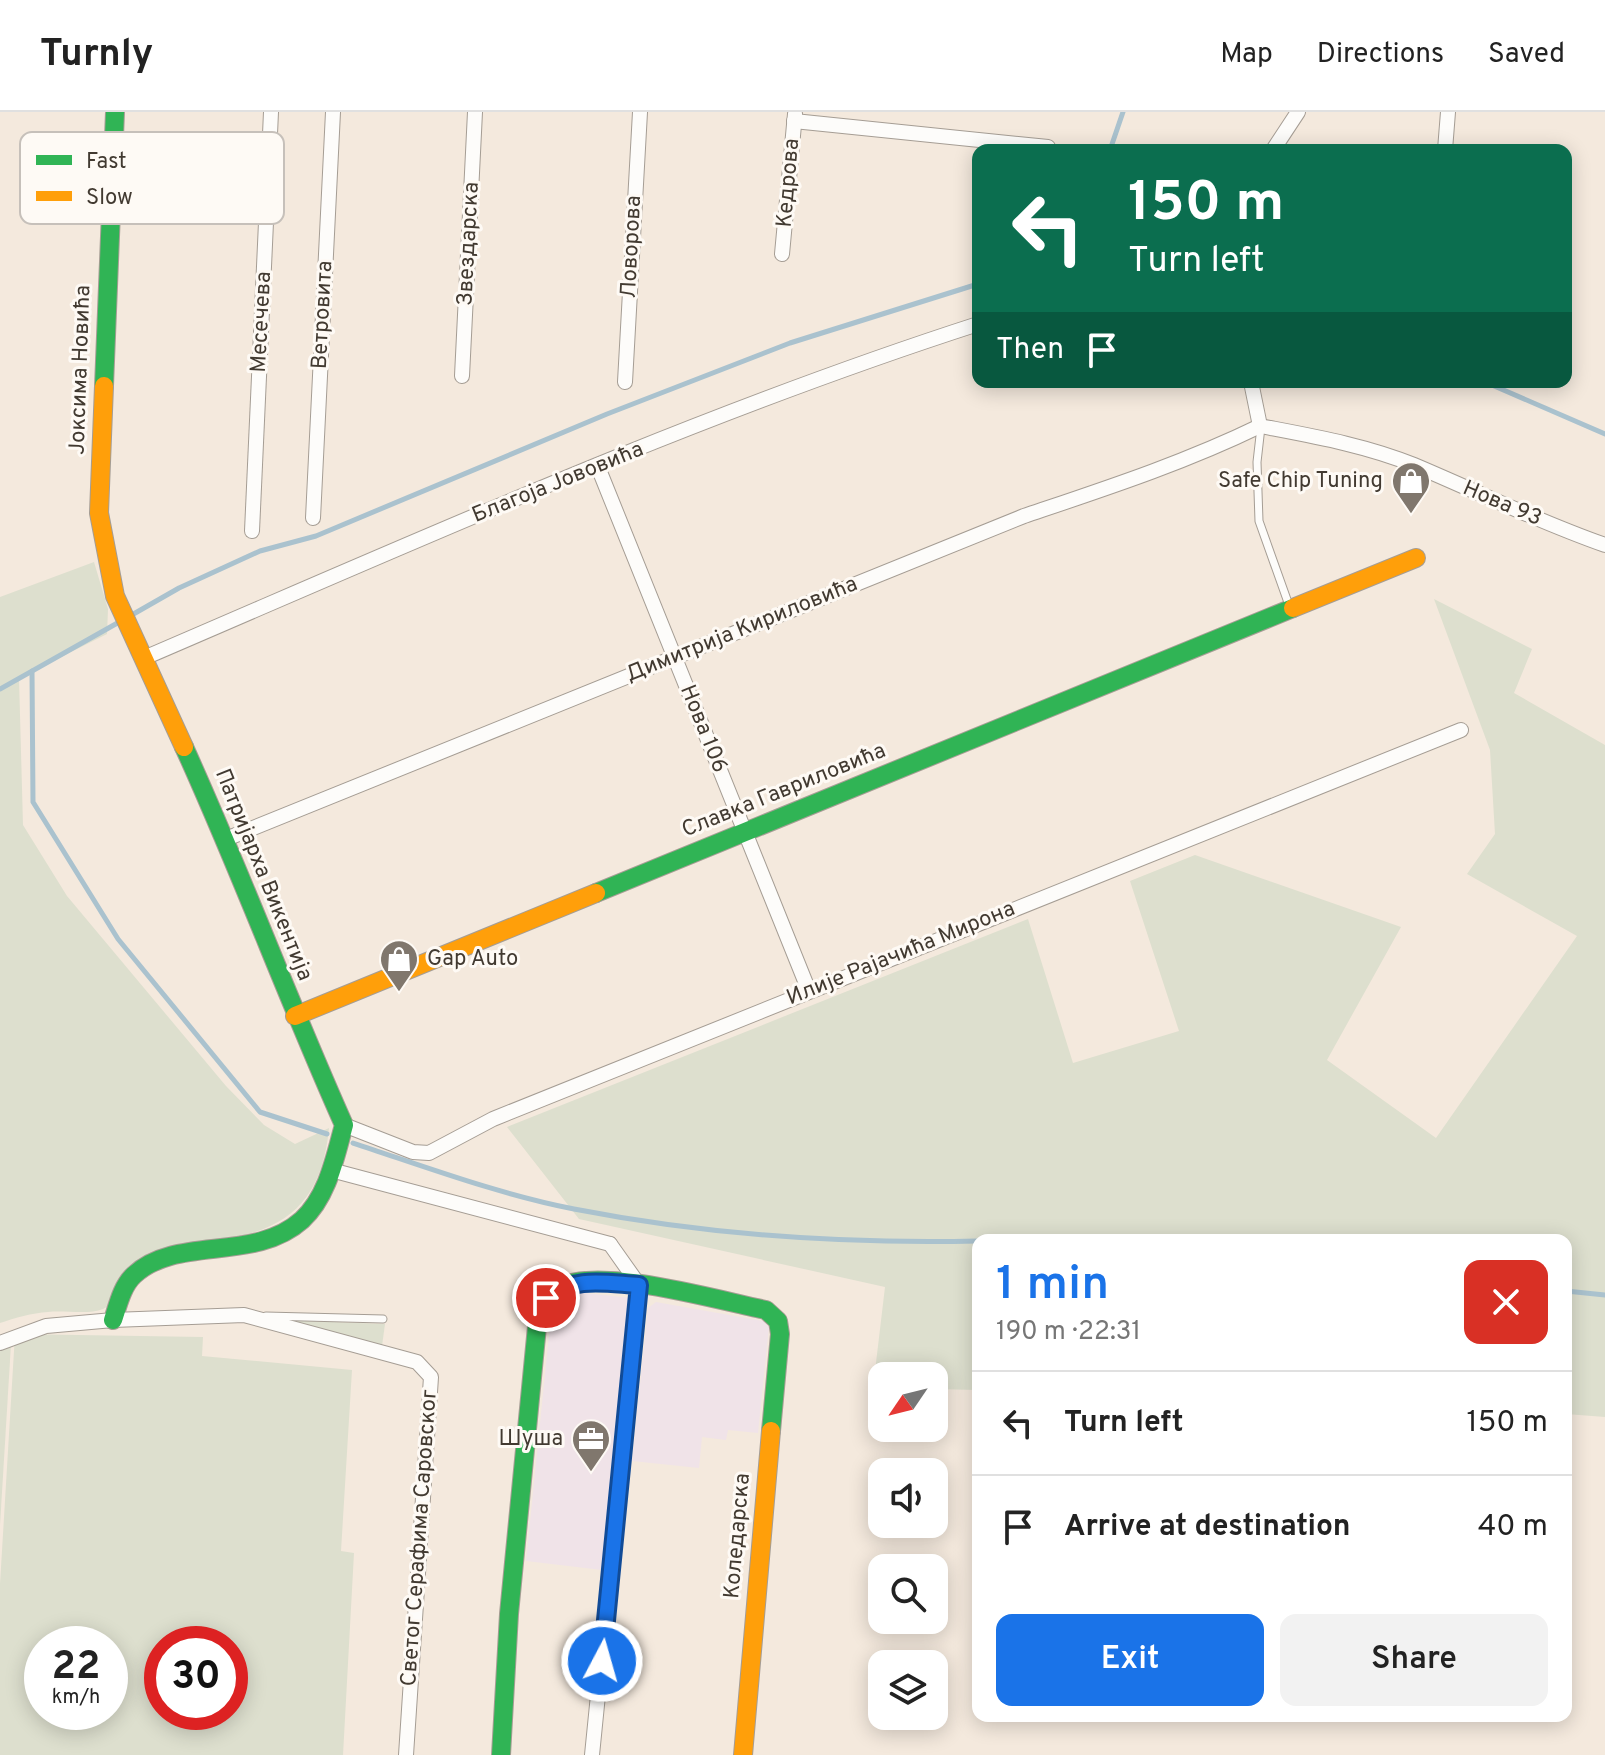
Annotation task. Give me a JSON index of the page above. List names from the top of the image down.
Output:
{
  "streets": {
    "street": [
      "Кедрова",
      "Звездарска",
      "Ловорова",
      "Ветровита",
      "Месечева",
      "Јоксима Новића",
      "Благоја Јововића",
      "Нова 93",
      "Димитрија Кириловића",
      "Нова 106",
      "Славка Гавриловића",
      "Патријарха Викентија",
      "Илије Рајачића Мирона",
      "Коледарска",
      "Светог Серафима Саровског"
    ]
  },
  "crossings": [
    ["Јоксима Новића", "Патријарха Викентија"],
    ["Благоја Јововића", "Нова 106"],
    ["Благоја Јововића", "Патријарха Викентија"],
    ["Нова 93", "Димитрија Кириловића"],
    ["Димитрија Кириловића", "Нова 106"],
    ["Димитрија Кириловића", "Патријарха Викентија"],
    ["Нова 106", "Славка Гавриловића"],
    ["Нова 106", "Илије Рајачића Мирона"],
    ["Славка Гавриловића", "Патријарха Викентија"],
    ["Патријарха Викентија", "Илије Рајачића Мирона"]
  ],
  "places": {
    "shop": ["Safe Chip Tuning", "Gap Auto"],
    "office": ["Шуша"]
  },
  "legend": ["Fast", "Slow"],
  "north": "bottom left",
  "page": {
    "header": "Turnly",
    "nav": ["Map", "Directions", "Saved"],
    "turn": ["150 m", "Turn left"],
    "then": "Then",
    "heading": ["1 min", "190 m · 22:31"],
    "list": [
      {
        "name": "Turn left",
        "value": "150 m"
      },
      {
        "name": "Arrive at destination",
        "value": "40 m"
      }
    ],
    "buttons": ["Exit", "Share"],
    "speed": "22 km/h",
    "limit": "30"
  }
}
